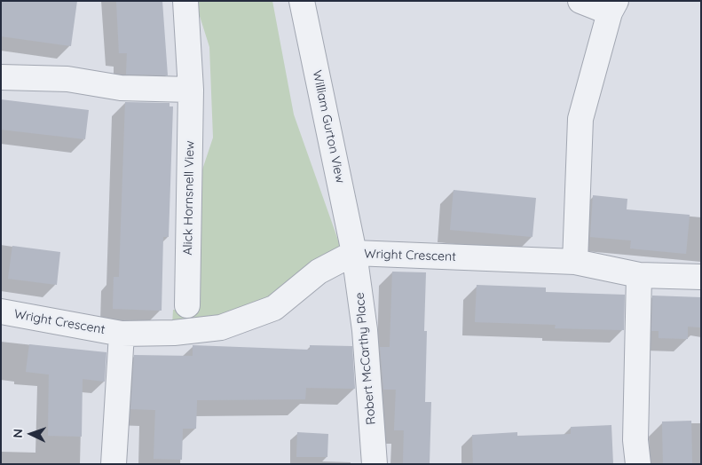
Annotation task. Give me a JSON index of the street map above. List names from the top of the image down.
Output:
{
  "streets": {
    "street": [
      "William Gurton View",
      "Alick Hornsnell View",
      "Wright Crescent",
      "Robert McCarthy Place"
    ]
  },
  "crossings": [
    ["William Gurton View", "Wright Crescent"],
    ["William Gurton View", "Robert McCarthy Place"],
    ["Wright Crescent", "Robert McCarthy Place"]
  ],
  "north": "left"
}
